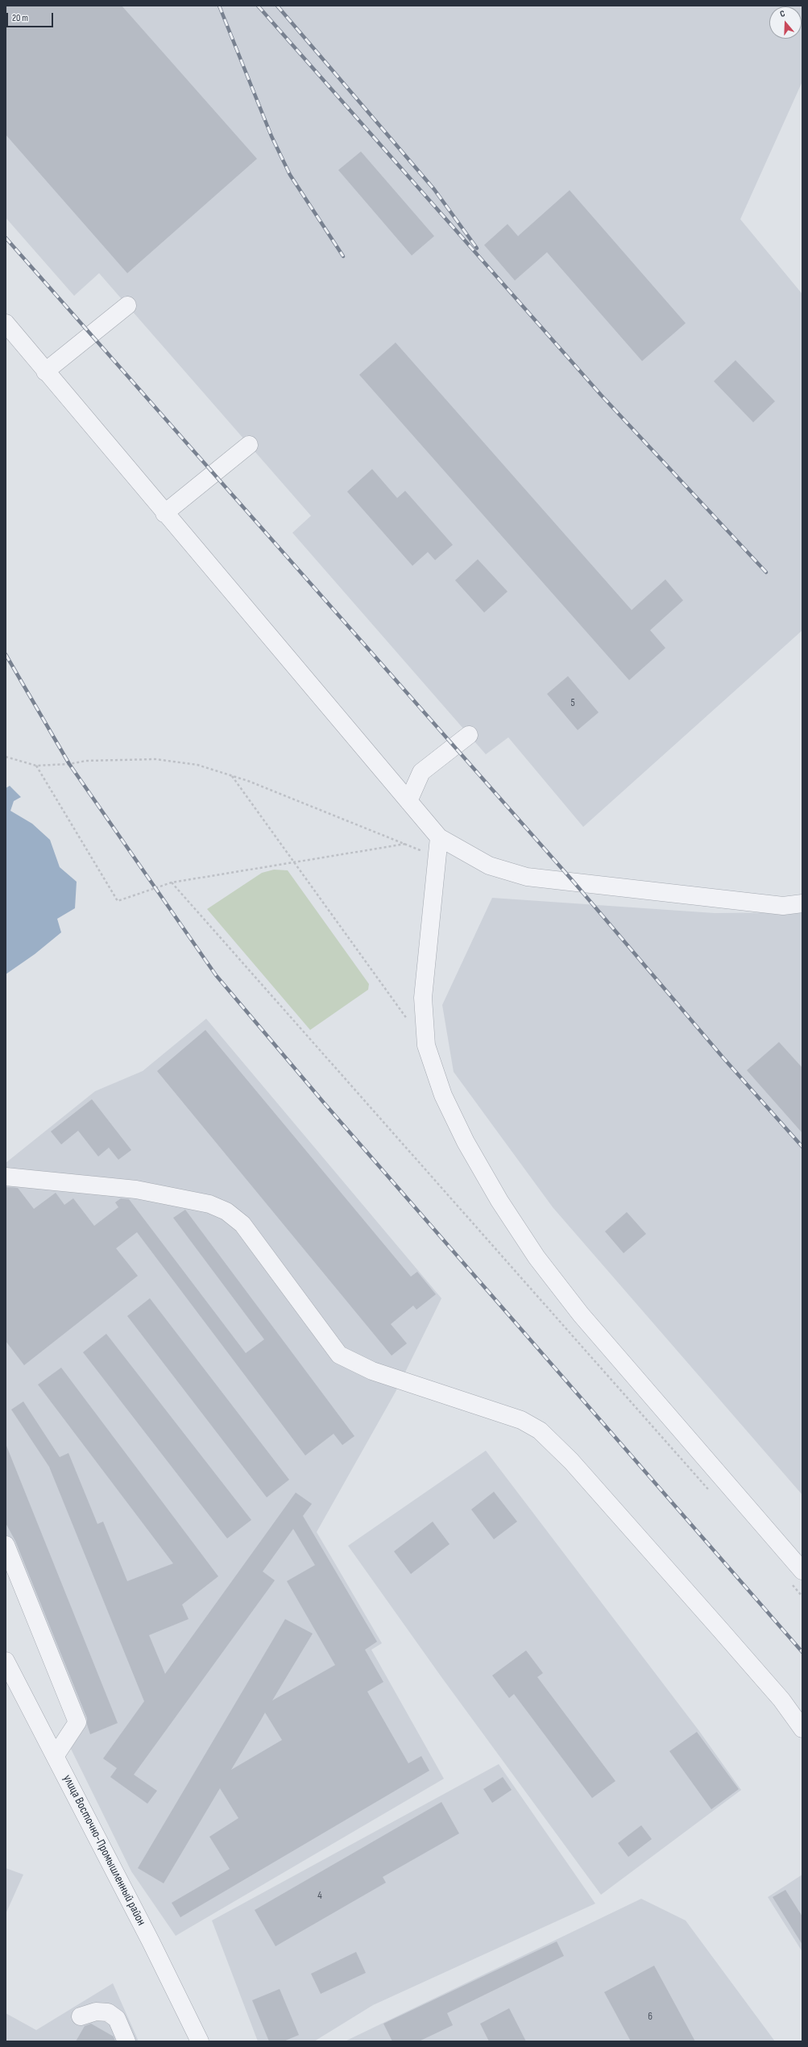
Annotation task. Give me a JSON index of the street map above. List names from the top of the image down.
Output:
{
  "streets": {
    "street": ["улица Восточно-Промышленный район"]
  },
  "house_numbers": ["5", "4", "6"],
  "scale_bar": "20 m",
  "north": "top"
}
